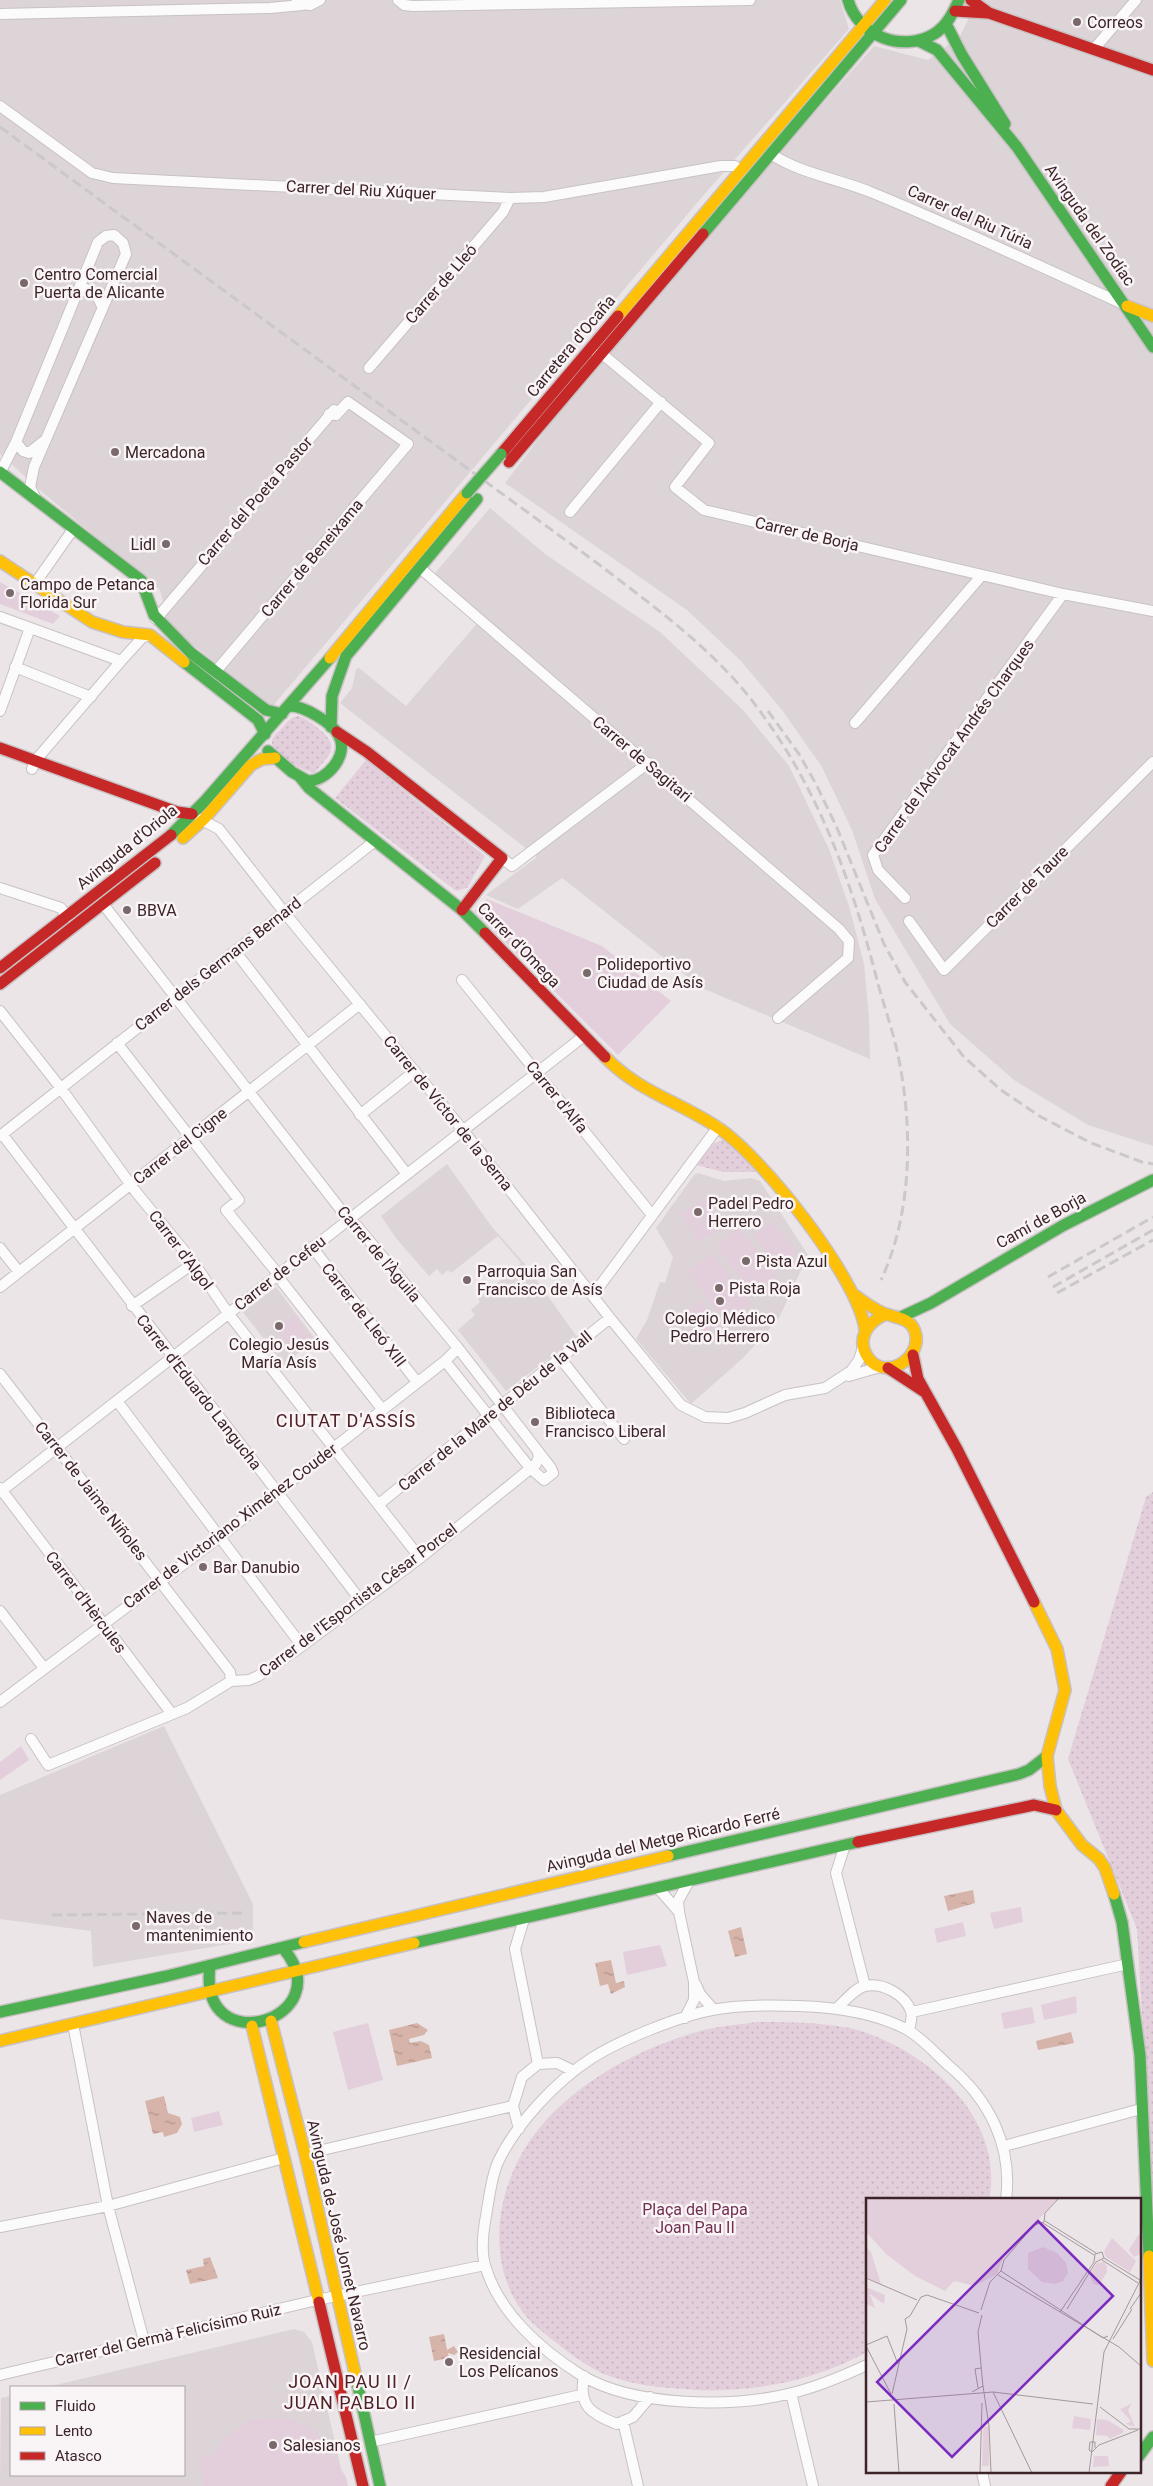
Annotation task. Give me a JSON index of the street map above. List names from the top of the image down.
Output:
{
  "streets": {
    "street": [
      "Carrer del Riu Xúquer",
      "Carrer del Riu Túria",
      "Avinguda del Zodíac",
      "Carrer de Lleó",
      "Carretera d'Ocaña",
      "Carrer del Poeta Pastor",
      "Carrer de Borja",
      "Carrer de Beneixama",
      "Carrer de l'Advocat Andrés Charques",
      "Carrer de Sagitari",
      "Avinguda d'Oriola",
      "Carrer de Taure",
      "Carrer d'Omega",
      "Carrer dels Germans Bernard",
      "Carrer d'Alfa",
      "Carrer de Víctor de la Serna",
      "Carrer del Cigne",
      "Camí de Borja",
      "Carrer d'Algol",
      "Carrer de l'Àguila",
      "Carrer de Cefeu",
      "Carrer de Lleó XIII",
      "Carrer d'Eduardo Langucha",
      "Carrer de la Mare de Déu de la Vall",
      "Carrer de Jaime Niñoles",
      "Carrer de Victoriano Ximénez Couder",
      "Carrer de l'Esportista César Porcel",
      "Carrer d'Hèrcules",
      "Avinguda del Metge Ricardo Ferré",
      "Avinguda de José Jornet Navarro",
      "Carrer del Germà Felicísimo Ruiz"
    ]
  },
  "crossings": [
    ["Carrer del Riu Xúquer", "Carrer de Lleó"],
    ["Carrer del Riu Xúquer", "Carretera d'Ocaña"],
    ["Carrer del Riu Túria", "Avinguda del Zodíac"],
    ["Carrer del Riu Túria", "Carretera d'Ocaña"],
    ["Carretera d'Ocaña", "Carrer de Borja"],
    ["Carretera d'Ocaña", "Carrer de Sagitari"],
    ["Carretera d'Ocaña", "Avinguda d'Oriola"],
    ["Carretera d'Ocaña", "Carrer d'Omega"],
    ["Carrer del Poeta Pastor", "Carrer de Beneixama"],
    ["Carrer de Borja", "Carrer de l'Advocat Andrés Charques"],
    ["Avinguda d'Oriola", "Carrer d'Omega"],
    ["Avinguda d'Oriola", "Carrer de Víctor de la Serna"],
    ["Avinguda d'Oriola", "Carrer de l'Àguila"],
    ["Carrer d'Omega", "Carrer dels Germans Bernard"],
    ["Carrer d'Omega", "Camí de Borja"],
    ["Carrer d'Omega", "Carrer de Cefeu"],
    ["Carrer dels Germans Bernard", "Carrer de Víctor de la Serna"],
    ["Carrer dels Germans Bernard", "Carrer d'Algol"],
    ["Carrer dels Germans Bernard", "Carrer de l'Àguila"],
    ["Carrer dels Germans Bernard", "Carrer d'Eduardo Langucha"],
    ["Carrer d'Alfa", "Carrer de Cefeu"],
    ["Carrer de Víctor de la Serna", "Carrer del Cigne"],
    ["Carrer de Víctor de la Serna", "Carrer de Cefeu"],
    ["Carrer de Víctor de la Serna", "Carrer de la Mare de Déu de la Vall"],
    ["Carrer del Cigne", "Carrer d'Algol"],
    ["Carrer del Cigne", "Carrer de l'Àguila"],
    ["Carrer del Cigne", "Carrer d'Eduardo Langucha"],
    ["Carrer d'Algol", "Carrer de Cefeu"],
    ["Carrer d'Algol", "Carrer de la Mare de Déu de la Vall"],
    ["Carrer d'Algol", "Carrer de Victoriano Ximénez Couder"],
    ["Carrer d'Algol", "Carrer de l'Esportista César Porcel"],
    ["Carrer de l'Àguila", "Carrer de Cefeu"],
    ["Carrer de l'Àguila", "Carrer de la Mare de Déu de la Vall"],
    ["Carrer de l'Àguila", "Carrer de Victoriano Ximénez Couder"],
    ["Carrer de l'Àguila", "Carrer de l'Esportista César Porcel"],
    ["Carrer de Cefeu", "Carrer de Lleó XIII"],
    ["Carrer de Cefeu", "Carrer d'Eduardo Langucha"],
    ["Carrer de Cefeu", "Carrer de Jaime Niñoles"],
    ["Carrer de Cefeu", "Carrer d'Hèrcules"],
    ["Carrer de Lleó XIII", "Carrer de Victoriano Ximénez Couder"],
    ["Carrer d'Eduardo Langucha", "Carrer de Victoriano Ximénez Couder"],
    ["Carrer d'Eduardo Langucha", "Carrer de l'Esportista César Porcel"],
    ["Carrer de Jaime Niñoles", "Carrer de Victoriano Ximénez Couder"],
    ["Carrer de Jaime Niñoles", "Carrer de l'Esportista César Porcel"],
    ["Carrer de Victoriano Ximénez Couder", "Carrer d'Hèrcules"],
    ["Carrer de l'Esportista César Porcel", "Carrer d'Hèrcules"],
    ["Avinguda de José Jornet Navarro", "Carrer del Germà Felicísimo Ruiz"]
  ],
  "districts": ["CIUTAT D'ASSÍS", "JOAN PAU II / JUAN PABLO II"],
  "parks": ["Plaça del Papa Joan Pau II"],
  "places": [
    "Correos",
    "Centro Comercial Puerta de Alicante",
    "Mercadona",
    "Lidl",
    "Campo de Petanca Florida Sur",
    "BBVA",
    "Polideportivo Ciudad de Asís",
    "Padel Pedro Herrero",
    "Pista Azul",
    "Parroquia San Francisco de Asís",
    "Pista Roja",
    "Colegio Médico Pedro Herrero",
    "Colegio Jesús María Asís",
    "Biblioteca Francisco Liberal",
    "Bar Danubio",
    "Naves de mantenimiento",
    "Residencial Los Pelícanos",
    "Salesianos"
  ],
  "legend": ["Fluido", "Lento", "Atasco"]
}
